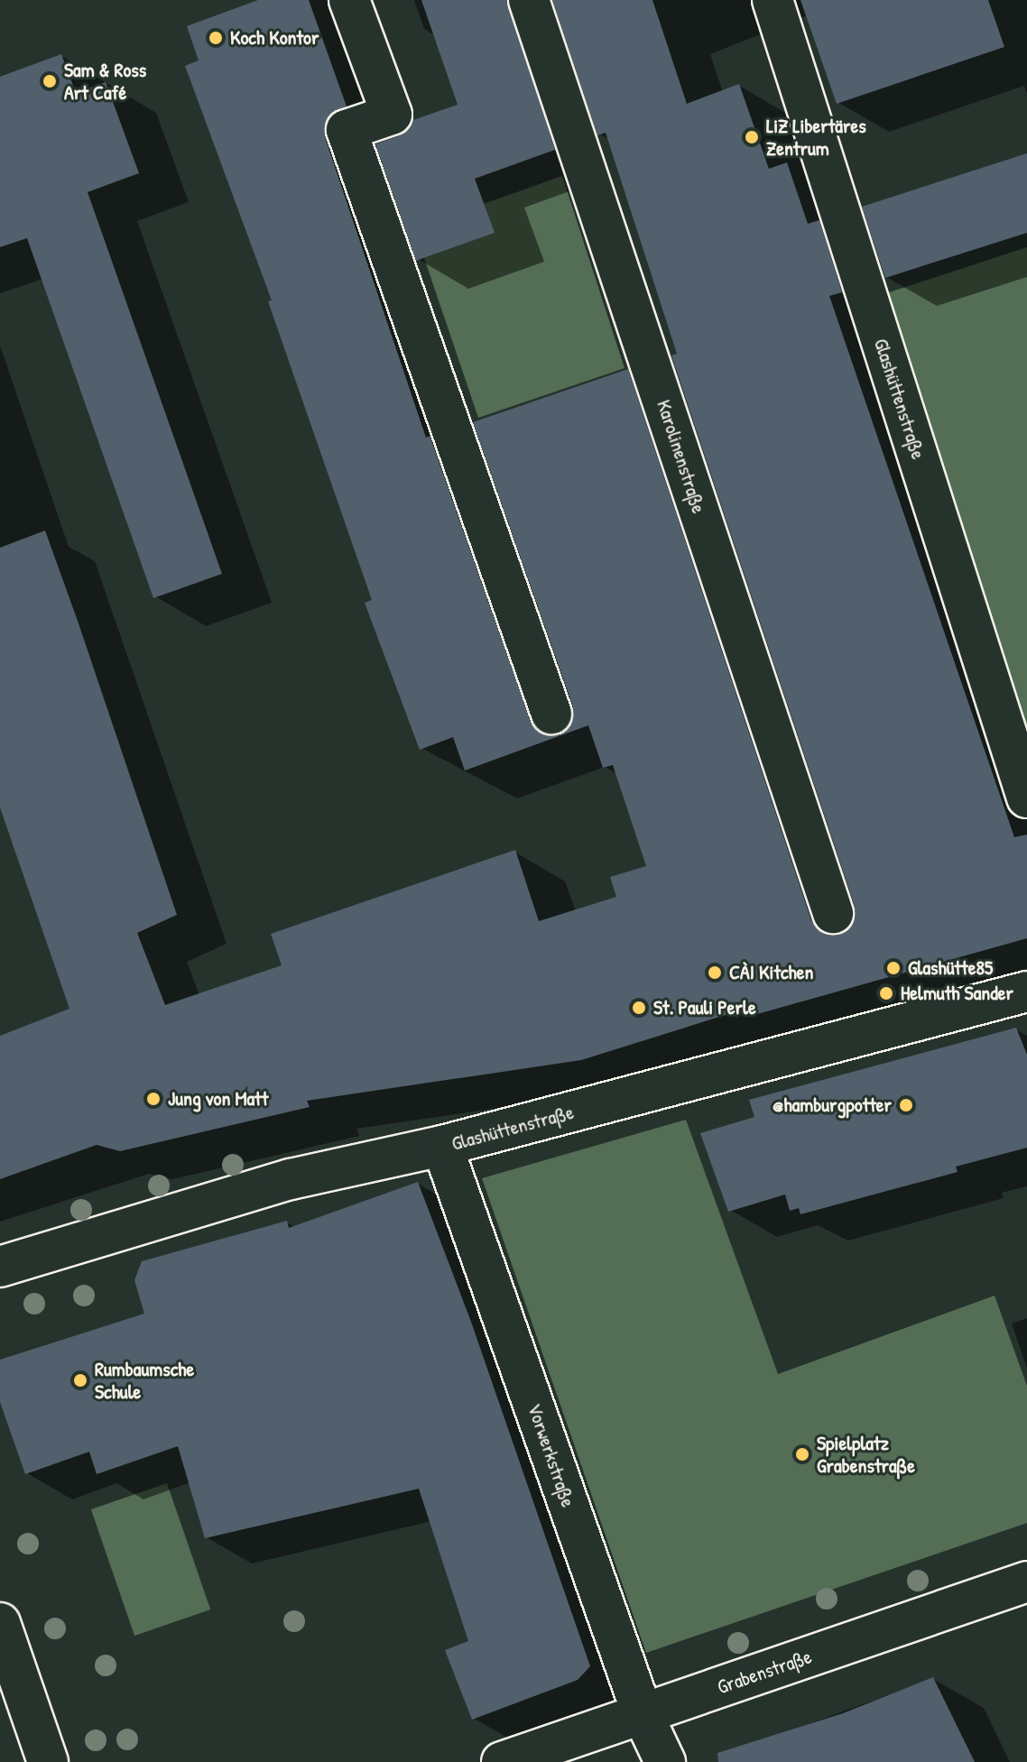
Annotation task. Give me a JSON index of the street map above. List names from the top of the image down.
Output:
{
  "streets": {
    "street": [
      "Glashüttenstraße",
      "Karolinenstraße",
      "Vorwerkstraße",
      "Grabenstraße"
    ]
  },
  "crossings": [
    ["Glashüttenstraße", "Vorwerkstraße"],
    ["Vorwerkstraße", "Grabenstraße"]
  ],
  "places": [
    "Koch Kontor",
    "Sam & Ross Art Café",
    "LiZ Libertäres Zentrum",
    "Glashütte85",
    "CÀI Kitchen",
    "Helmuth Sander",
    "St. Pauli Perle",
    "Jung von Matt",
    "@hamburgpotter",
    "Rumbaumsche Schule",
    "Spielplatz Grabenstraße"
  ]
}
